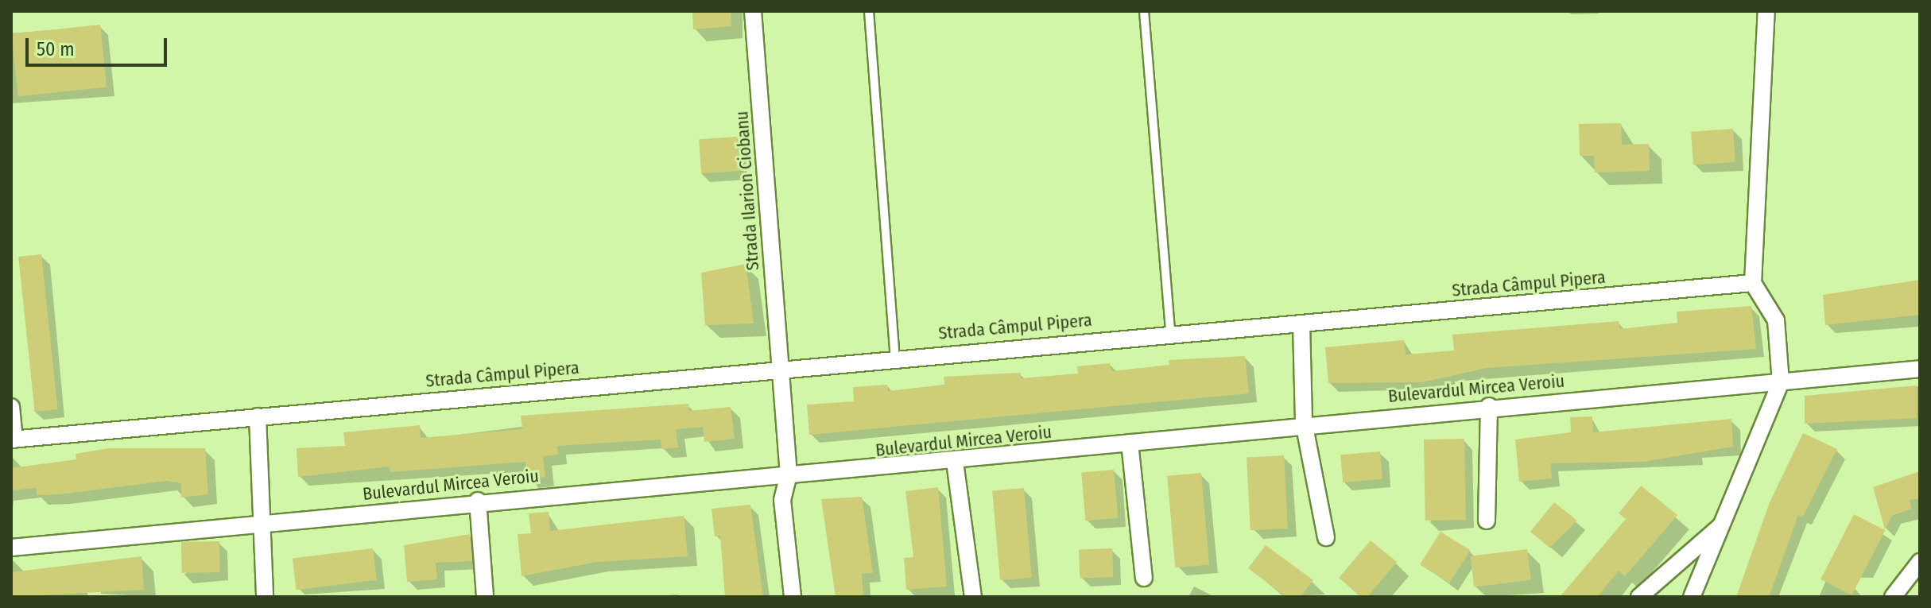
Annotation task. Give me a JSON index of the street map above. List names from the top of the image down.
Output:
{
  "streets": {
    "street": ["Strada Ilarion Ciobanu", "Strada Câmpul Pipera", "Bulevardul Mircea Veroiu"]
  },
  "crossings": [
    ["Strada Ilarion Ciobanu", "Strada Câmpul Pipera"],
    ["Strada Ilarion Ciobanu", "Bulevardul Mircea Veroiu"]
  ],
  "scale_bar": "50 m"
}
